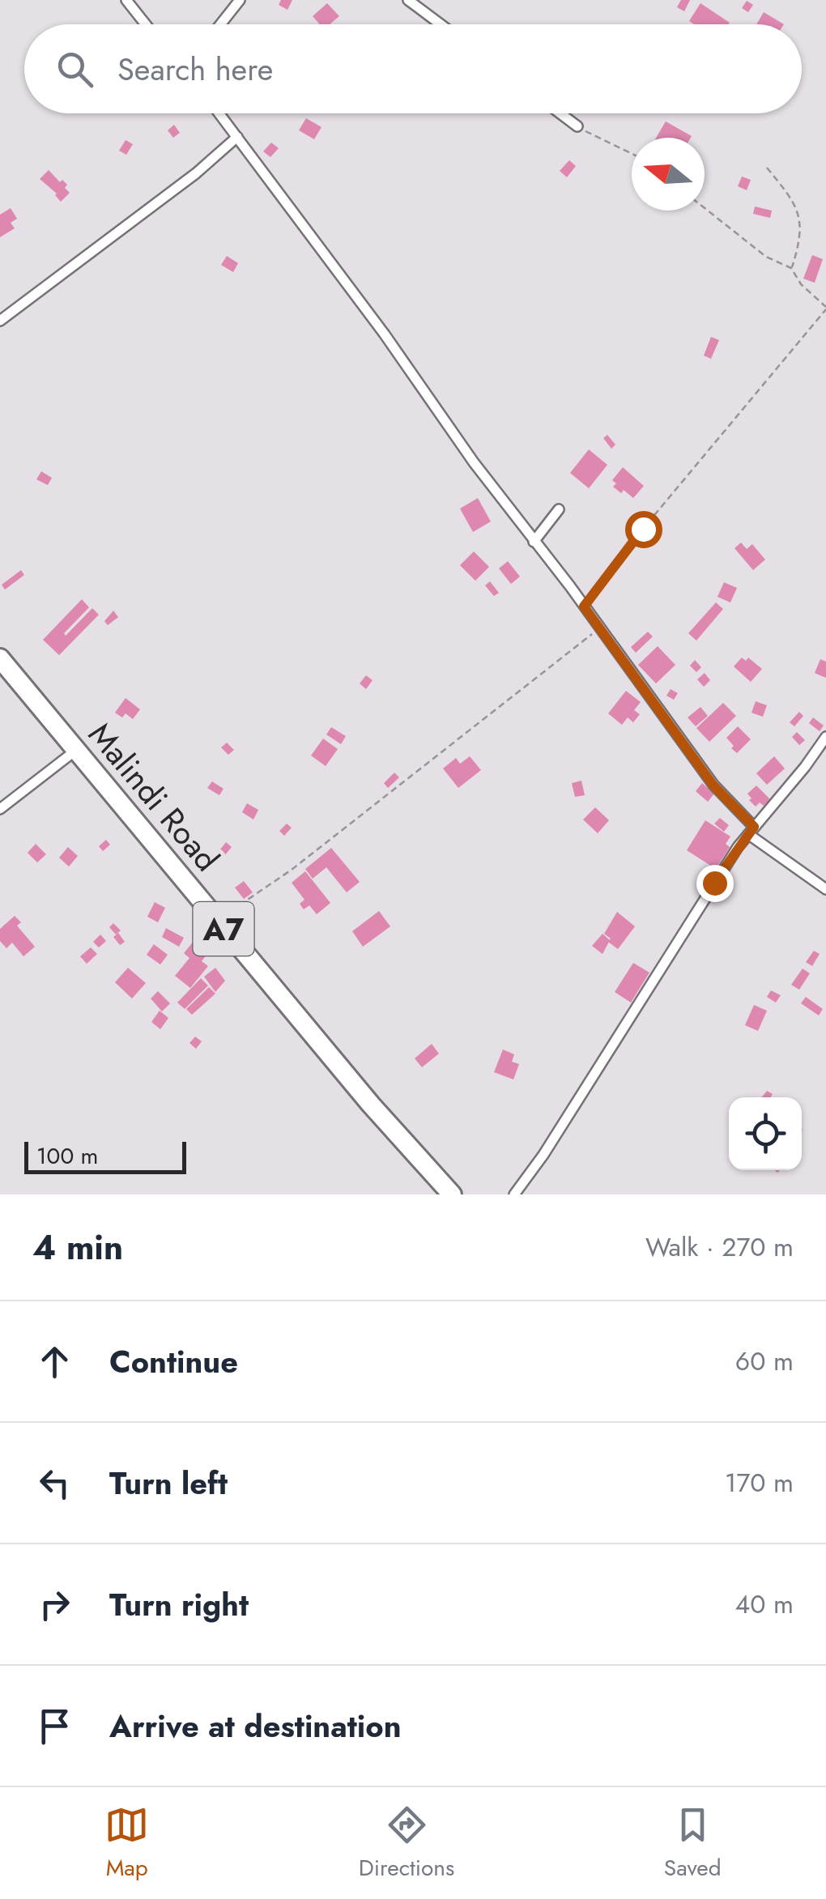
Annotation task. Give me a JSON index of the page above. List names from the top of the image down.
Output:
{
  "streets": {
    "highway": ["Malindi Road", "A7"]
  },
  "scale_bar": "100 m",
  "north": "left",
  "page": {
    "search": "Search here",
    "scale": "100 m",
    "heading": ["4 min", "Walk · 270 m"],
    "list": [
      ["Continue", "60 m"],
      ["Turn left", "170 m"],
      ["Turn right", "40 m"],
      "Arrive at destination"
    ],
    "nav": ["Map", "Directions", "Saved"]
  }
}
